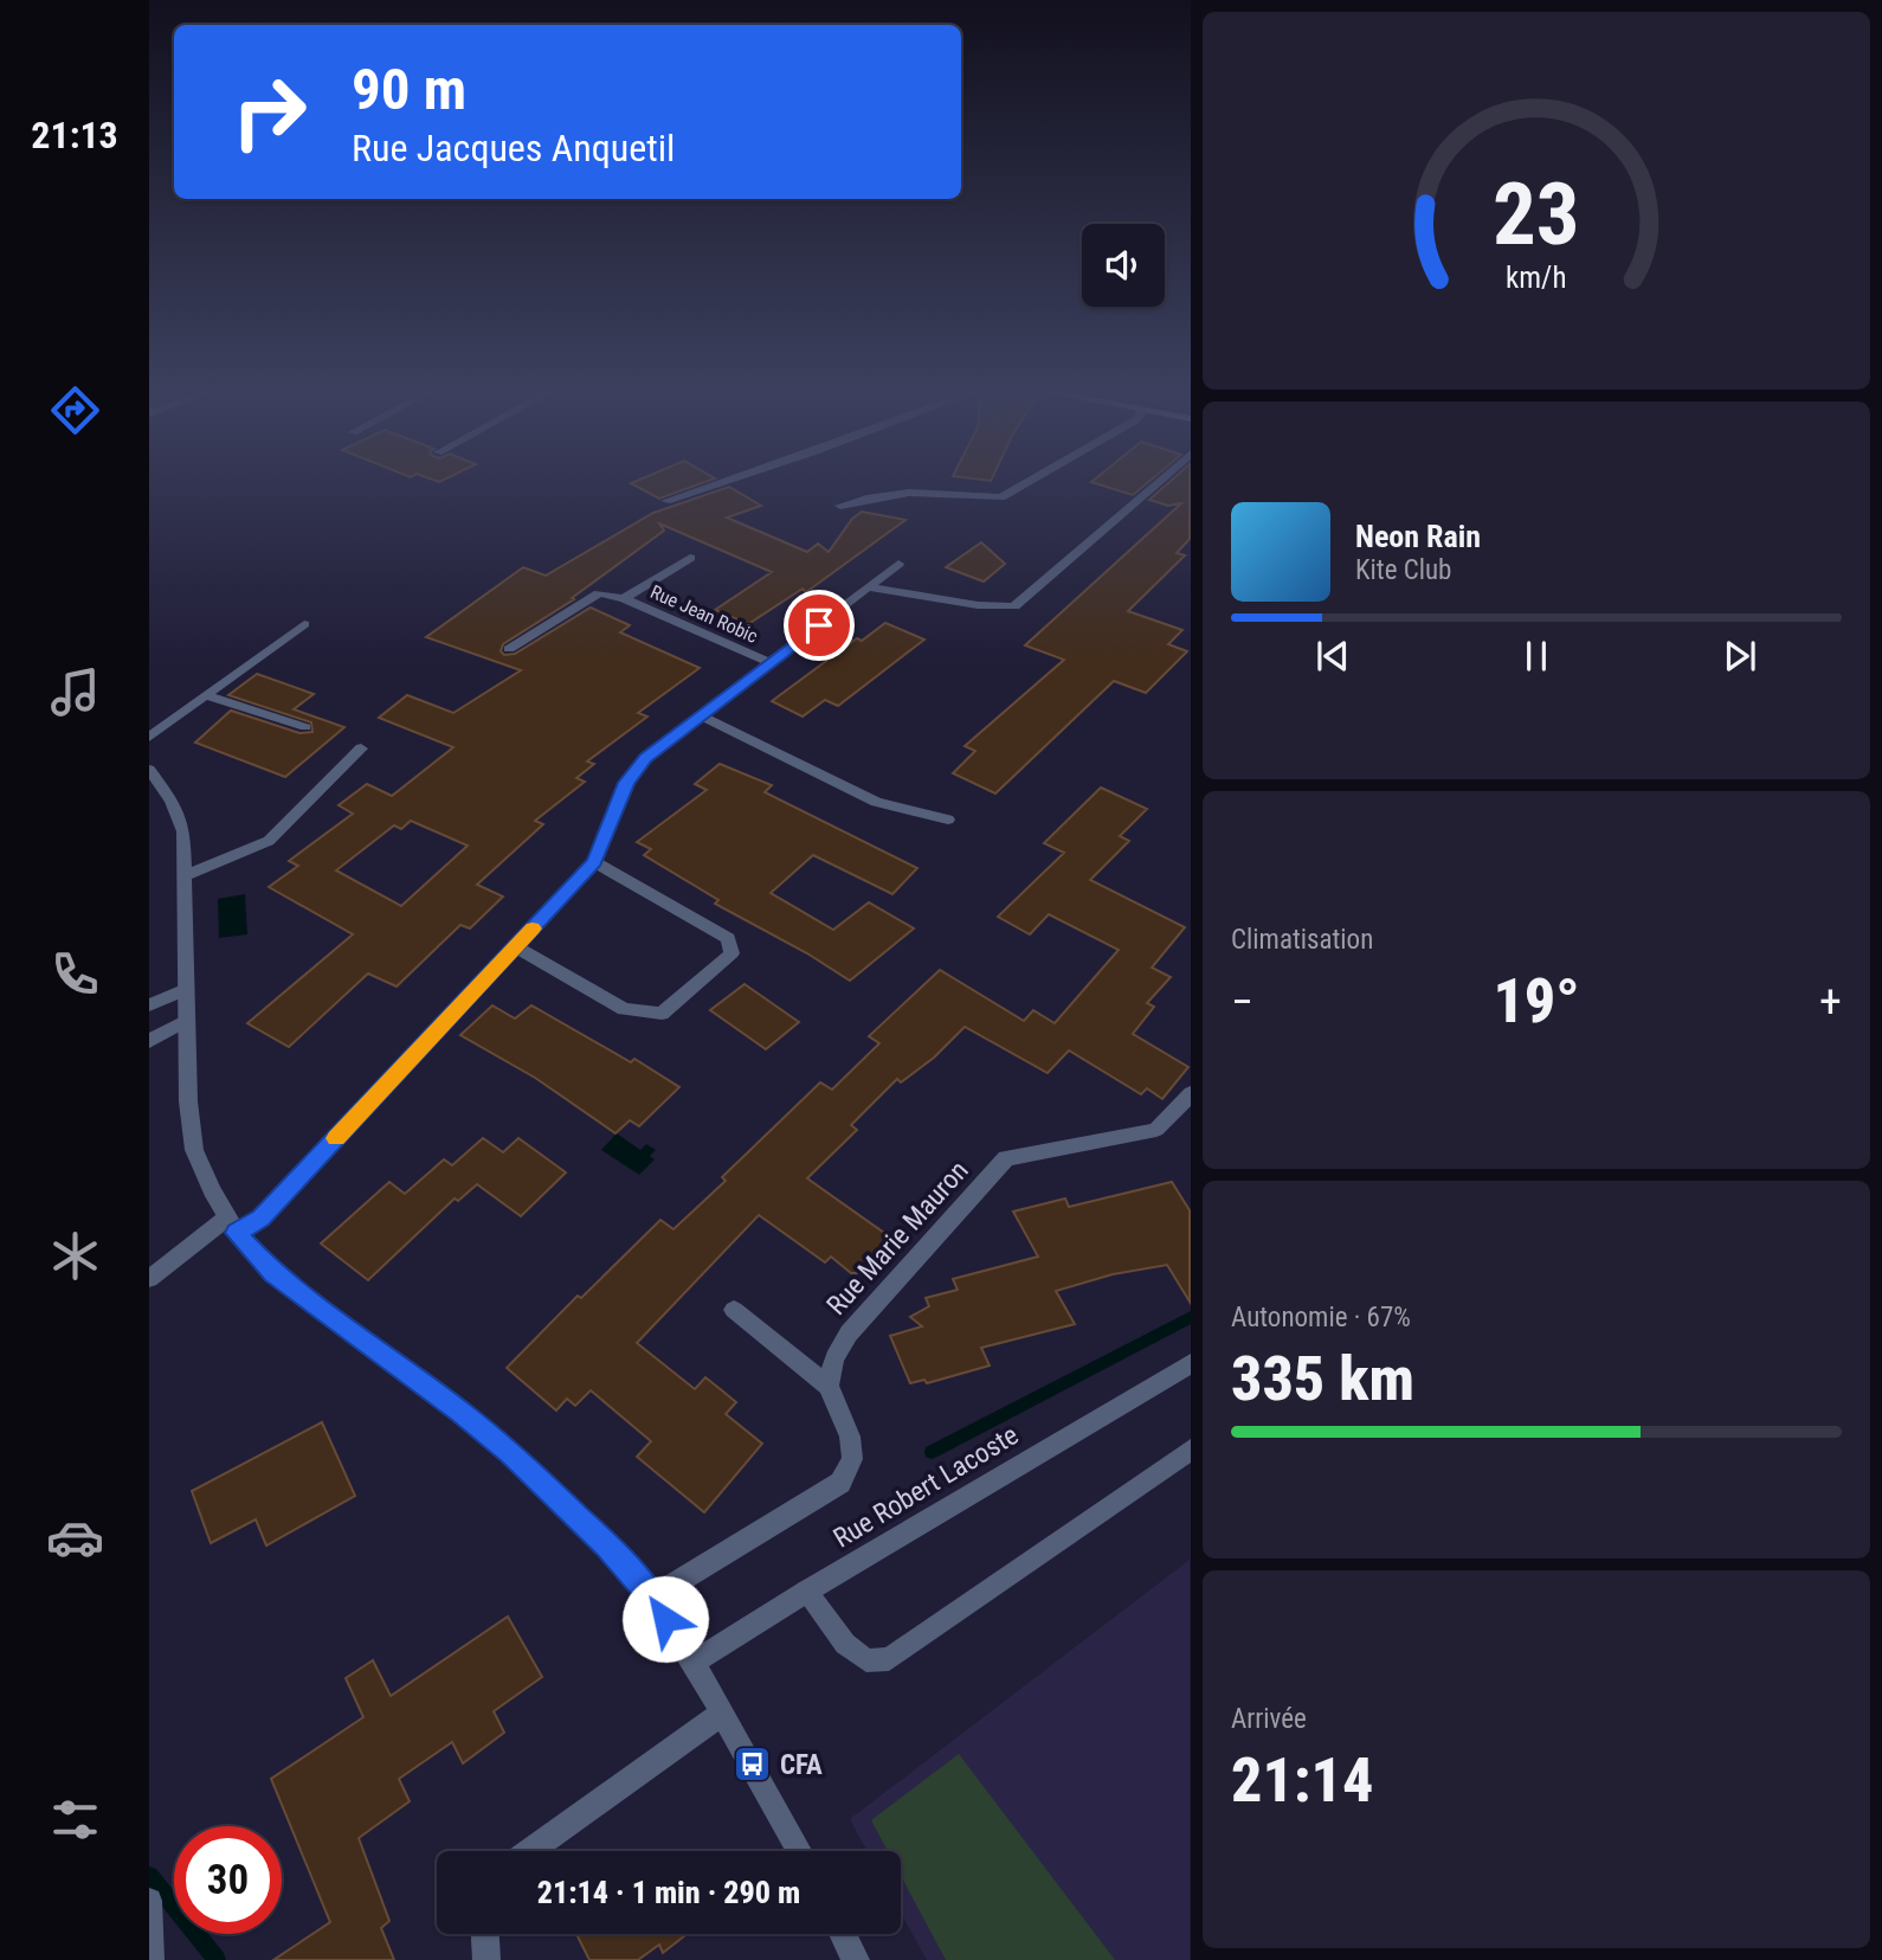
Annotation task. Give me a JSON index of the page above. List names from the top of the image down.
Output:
{
  "streets": {
    "street": ["Rue Jean Robic", "Rue Marie Mauron", "Rue Robert Lacoste"]
  },
  "places": {
    "bus stop": ["CFA"]
  },
  "page": {
    "tabs": "21:13",
    "turn": ["90 m", "Rue Jacques Anquetil"],
    "song": ["Neon Rain", "Kite Club"],
    "tile": [
      "Climatisation",
      ["Autonomie · 67%", "335 km"],
      ["Arrivée", "21:14"]
    ],
    "heat": ["−", "19°", "+"],
    "limit": "30",
    "trip": "21:14 · 1 min · 290 m",
    "gauge": ["23", "km/h"]
  }
}
